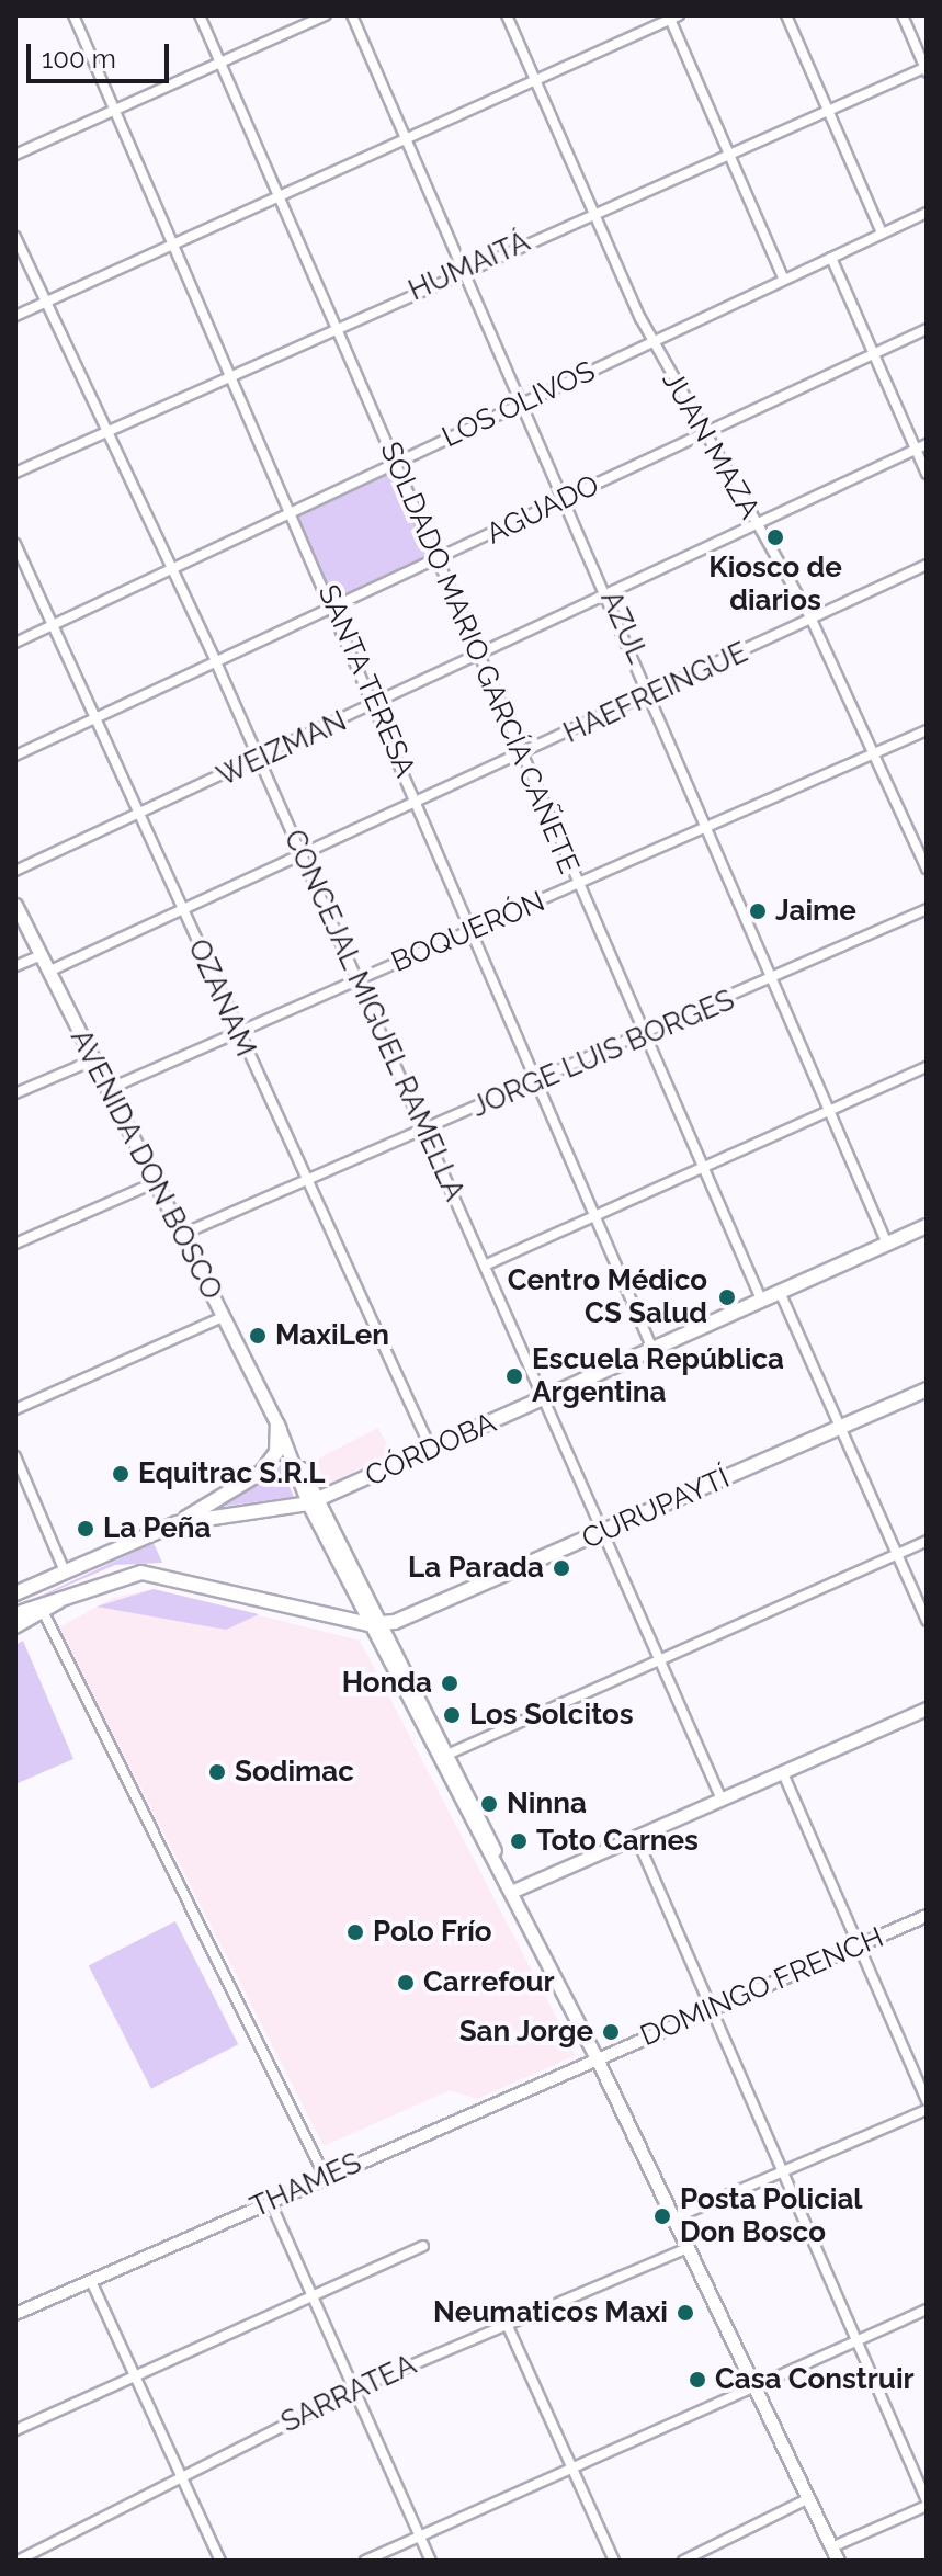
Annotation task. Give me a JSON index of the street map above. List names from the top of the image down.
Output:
{
  "streets": {
    "main road": ["AVENIDA DON BOSCO", "CÓRDOBA", "CURUPAYTÍ"],
    "street": [
      "HUMAITÁ",
      "LOS OLIVOS",
      "JUAN MAZA",
      "AGUADO",
      "AZUL",
      "SOLDADO MARIO GARCÍA CAÑETE",
      "SANTA TERESA",
      "HAEFREINGUE",
      "WEIZMAN",
      "BOQUERÓN",
      "OZANAM",
      "CONCEJAL MIGUEL RAMELLA",
      "JORGE LUIS BORGES",
      "DOMINGO FRENCH",
      "THAMES",
      "SARRATEA"
    ]
  },
  "crossings": [
    ["HUMAITÁ", "JUAN MAZA"],
    ["HUMAITÁ", "AZUL"],
    ["HUMAITÁ", "SOLDADO MARIO GARCÍA CAÑETE"],
    ["HUMAITÁ", "SANTA TERESA"],
    ["HUMAITÁ", "CONCEJAL MIGUEL RAMELLA"],
    ["LOS OLIVOS", "JUAN MAZA"],
    ["LOS OLIVOS", "AZUL"],
    ["LOS OLIVOS", "SOLDADO MARIO GARCÍA CAÑETE"],
    ["LOS OLIVOS", "SANTA TERESA"],
    ["LOS OLIVOS", "OZANAM"],
    ["LOS OLIVOS", "CONCEJAL MIGUEL RAMELLA"],
    ["JUAN MAZA", "AGUADO"],
    ["JUAN MAZA", "HAEFREINGUE"],
    ["JUAN MAZA", "WEIZMAN"],
    ["JUAN MAZA", "BOQUERÓN"],
    ["AGUADO", "AZUL"],
    ["AGUADO", "SOLDADO MARIO GARCÍA CAÑETE"],
    ["AGUADO", "SANTA TERESA"],
    ["AGUADO", "OZANAM"],
    ["AGUADO", "CONCEJAL MIGUEL RAMELLA"],
    ["AZUL", "HAEFREINGUE"],
    ["AZUL", "WEIZMAN"],
    ["AZUL", "BOQUERÓN"],
    ["AZUL", "JORGE LUIS BORGES"],
    ["AZUL", "CÓRDOBA"],
    ["SOLDADO MARIO GARCÍA CAÑETE", "HAEFREINGUE"],
    ["SOLDADO MARIO GARCÍA CAÑETE", "WEIZMAN"],
    ["SOLDADO MARIO GARCÍA CAÑETE", "BOQUERÓN"],
    ["SOLDADO MARIO GARCÍA CAÑETE", "JORGE LUIS BORGES"],
    ["SOLDADO MARIO GARCÍA CAÑETE", "CÓRDOBA"],
    ["SANTA TERESA", "HAEFREINGUE"],
    ["SANTA TERESA", "WEIZMAN"],
    ["SANTA TERESA", "BOQUERÓN"],
    ["SANTA TERESA", "JORGE LUIS BORGES"],
    ["SANTA TERESA", "CÓRDOBA"],
    ["HAEFREINGUE", "OZANAM"],
    ["HAEFREINGUE", "CONCEJAL MIGUEL RAMELLA"],
    ["HAEFREINGUE", "AVENIDA DON BOSCO"],
    ["WEIZMAN", "OZANAM"],
    ["WEIZMAN", "CONCEJAL MIGUEL RAMELLA"],
    ["BOQUERÓN", "OZANAM"],
    ["BOQUERÓN", "CONCEJAL MIGUEL RAMELLA"],
    ["BOQUERÓN", "AVENIDA DON BOSCO"],
    ["OZANAM", "JORGE LUIS BORGES"],
    ["OZANAM", "CÓRDOBA"],
    ["CONCEJAL MIGUEL RAMELLA", "JORGE LUIS BORGES"],
    ["CONCEJAL MIGUEL RAMELLA", "CÓRDOBA"],
    ["CONCEJAL MIGUEL RAMELLA", "CURUPAYTÍ"],
    ["JORGE LUIS BORGES", "AVENIDA DON BOSCO"],
    ["AVENIDA DON BOSCO", "CÓRDOBA"],
    ["AVENIDA DON BOSCO", "CURUPAYTÍ"],
    ["AVENIDA DON BOSCO", "DOMINGO FRENCH"],
    ["AVENIDA DON BOSCO", "THAMES"],
    ["AVENIDA DON BOSCO", "SARRATEA"],
    ["DOMINGO FRENCH", "THAMES"]
  ],
  "places": [
    "Kiosco de diarios",
    "Jaime",
    "Centro Médico CS Salud",
    "MaxiLen",
    "Escuela República Argentina",
    "Equitrac S.R.L",
    "La Peña",
    "La Parada",
    "Honda",
    "Los Solcitos",
    "Sodimac",
    "Ninna",
    "Toto Carnes",
    "Polo Frío",
    "Carrefour",
    "San Jorge",
    "Posta Policial Don Bosco",
    "Neumaticos Maxi",
    "Casa Construir"
  ],
  "scale_bar": "100 m"
}
